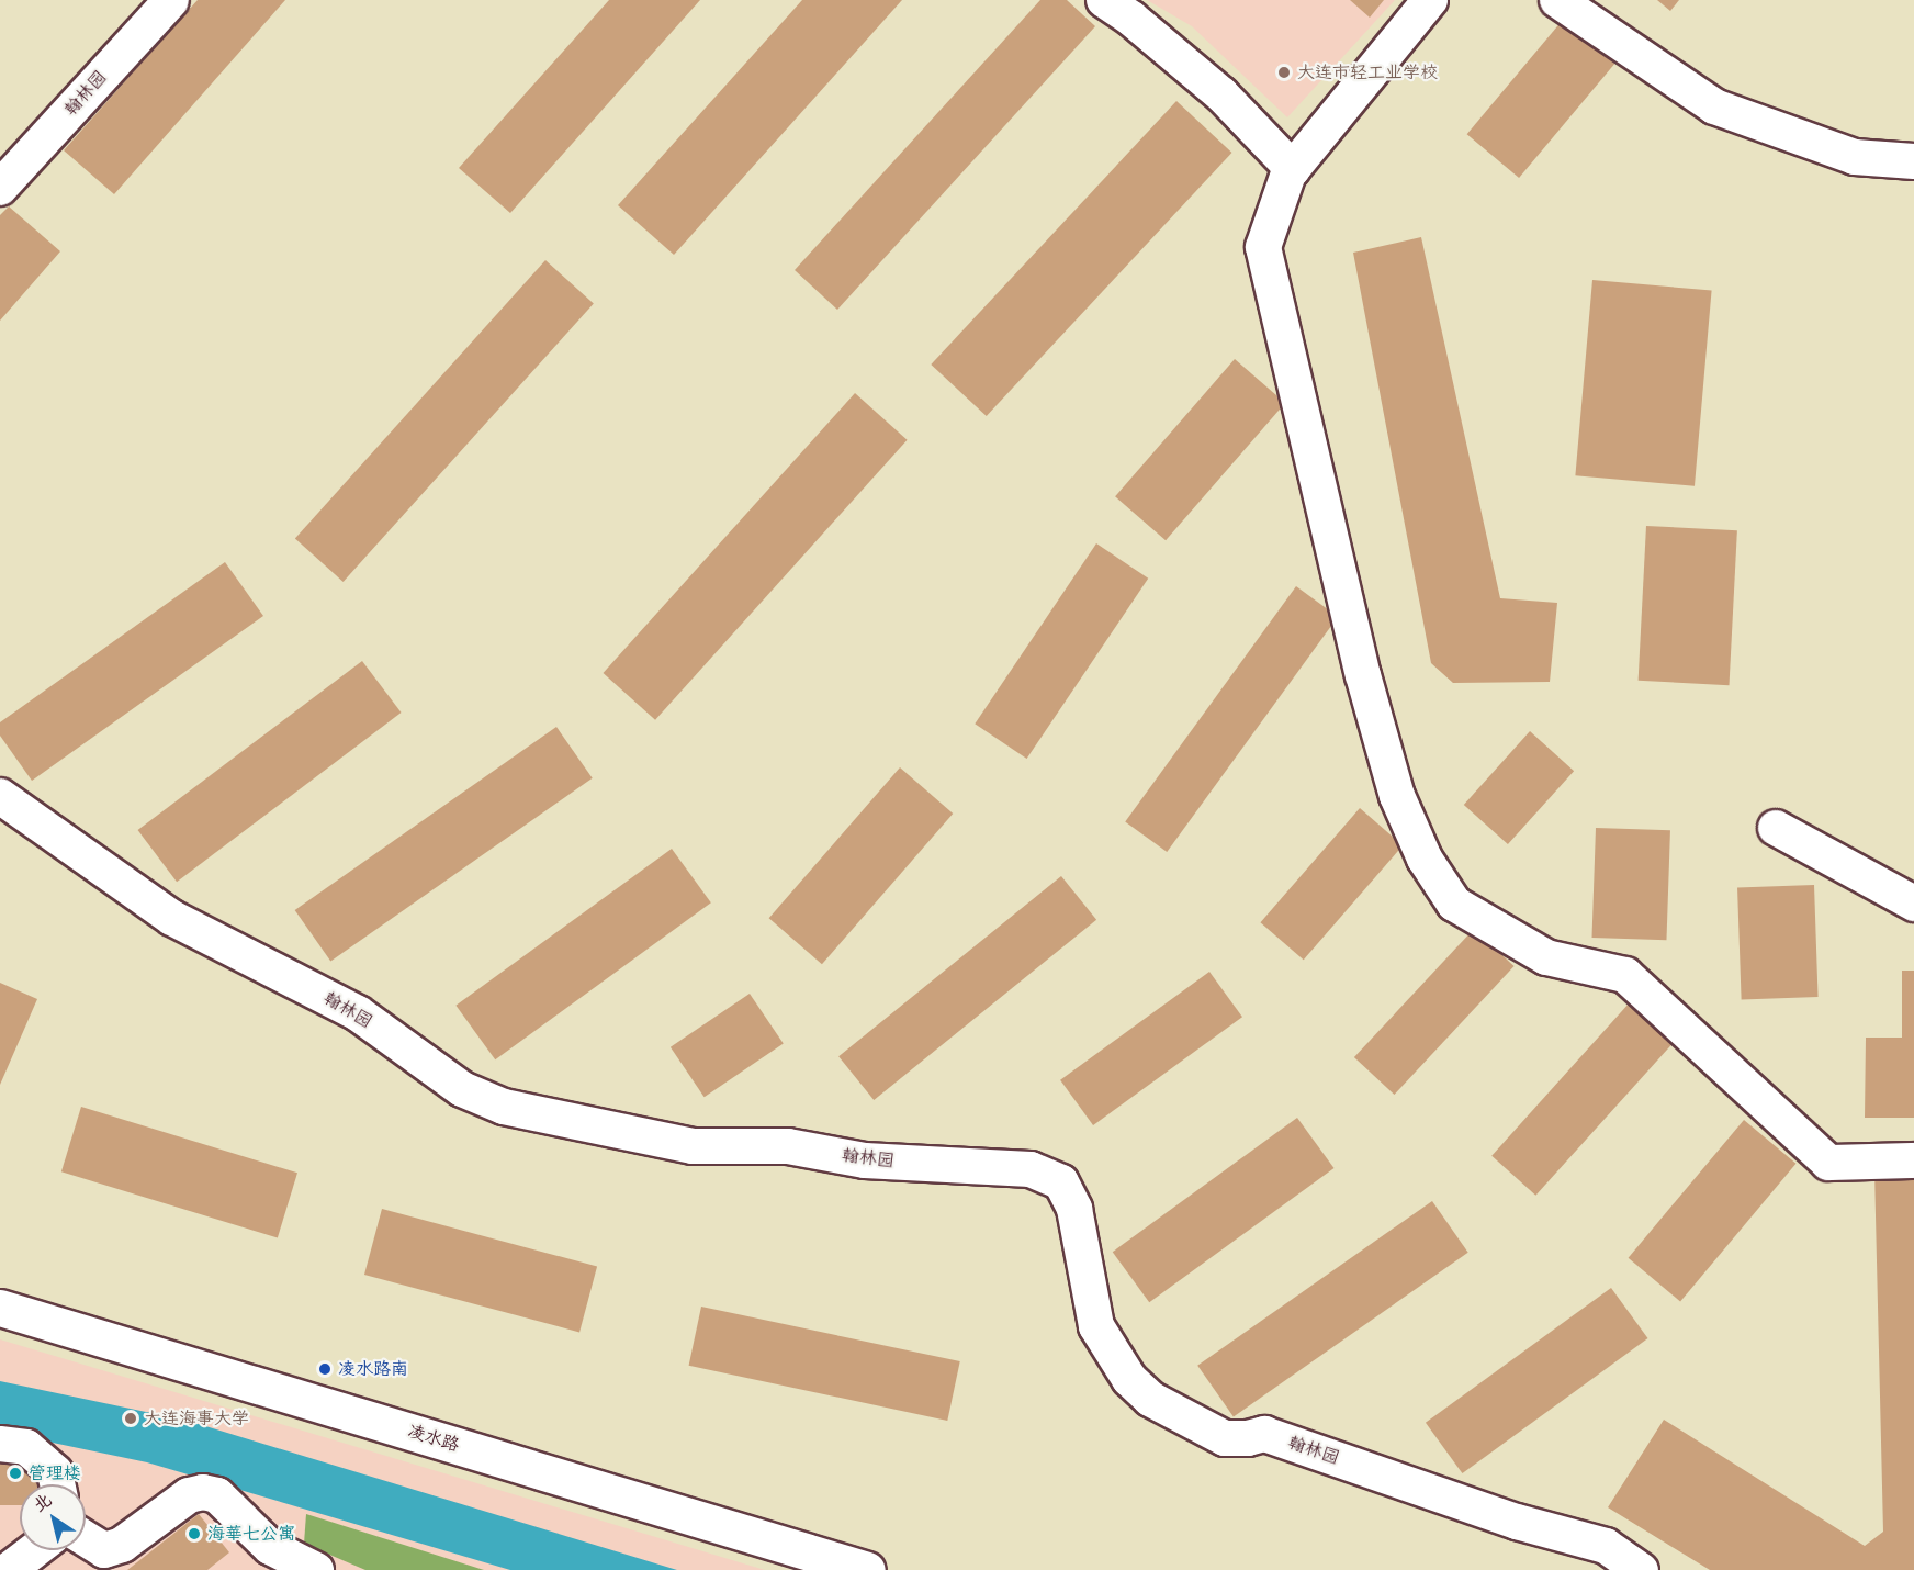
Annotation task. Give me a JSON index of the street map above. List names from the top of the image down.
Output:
{
  "streets": {
    "main road": ["凌水路"],
    "street": ["翰林园"]
  },
  "places": [
    "大连市轻工业学校",
    "凌水路南",
    "大连海事大学",
    "管理楼",
    "海華七公寓"
  ],
  "north": "top left"
}
